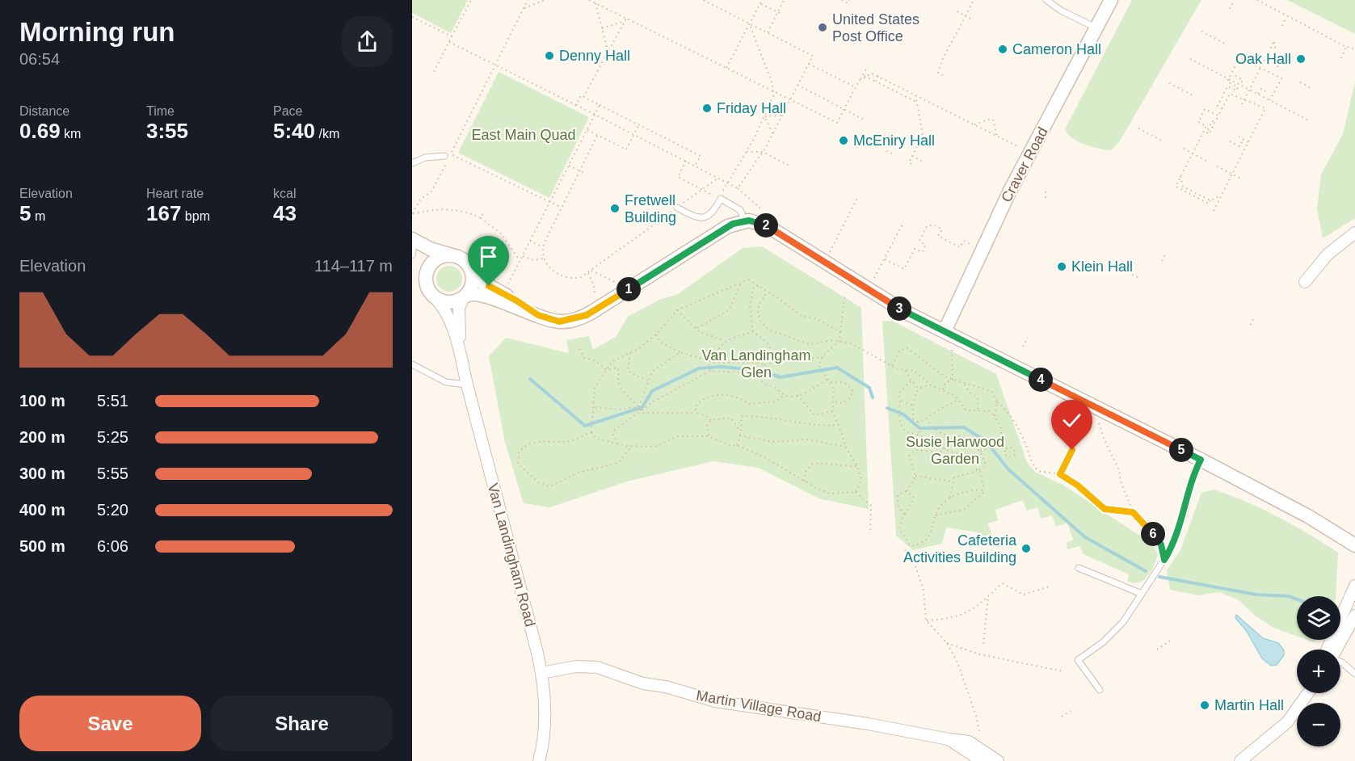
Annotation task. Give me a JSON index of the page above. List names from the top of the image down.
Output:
{
  "streets": {
    "street": ["Craver Road", "Van Landingham Road", "Martin Village Road"]
  },
  "crossings": [
    ["Van Landingham Road", "Martin Village Road"]
  ],
  "parks": ["East Main Quad", "Van Landingham Glen", "Susie Harwood Garden"],
  "places": [
    "United States Post Office",
    "Cameron Hall",
    "Denny Hall",
    "Oak Hall",
    "Friday Hall",
    "McEniry Hall",
    "Fretwell Building",
    "Klein Hall",
    "Cafeteria Activities Building",
    "Martin Hall"
  ],
  "page": {
    "heading": ["Morning run", "06:54"],
    "stats": [
      ["Distance", "0.69 km"],
      ["Time", "3:55"],
      ["Pace", "5:40 /km"],
      ["Elevation", "5 m"],
      ["Heart rate", "167 bpm"],
      ["kcal", "43"]
    ],
    "pins": [
      "2",
      "1",
      "3",
      "4",
      "5",
      "6"
    ],
    "chart": ["Elevation", "114–117 m"],
    "list": [
      {
        "name": "100 m",
        "note": "5:51"
      },
      {
        "name": "200 m",
        "note": "5:25"
      },
      {
        "name": "300 m",
        "note": "5:55"
      },
      {
        "name": "400 m",
        "note": "5:20"
      },
      {
        "name": "500 m",
        "note": "6:06"
      }
    ],
    "map_buttons": ["+", "−"],
    "buttons": ["Save", "Share"]
  }
}
